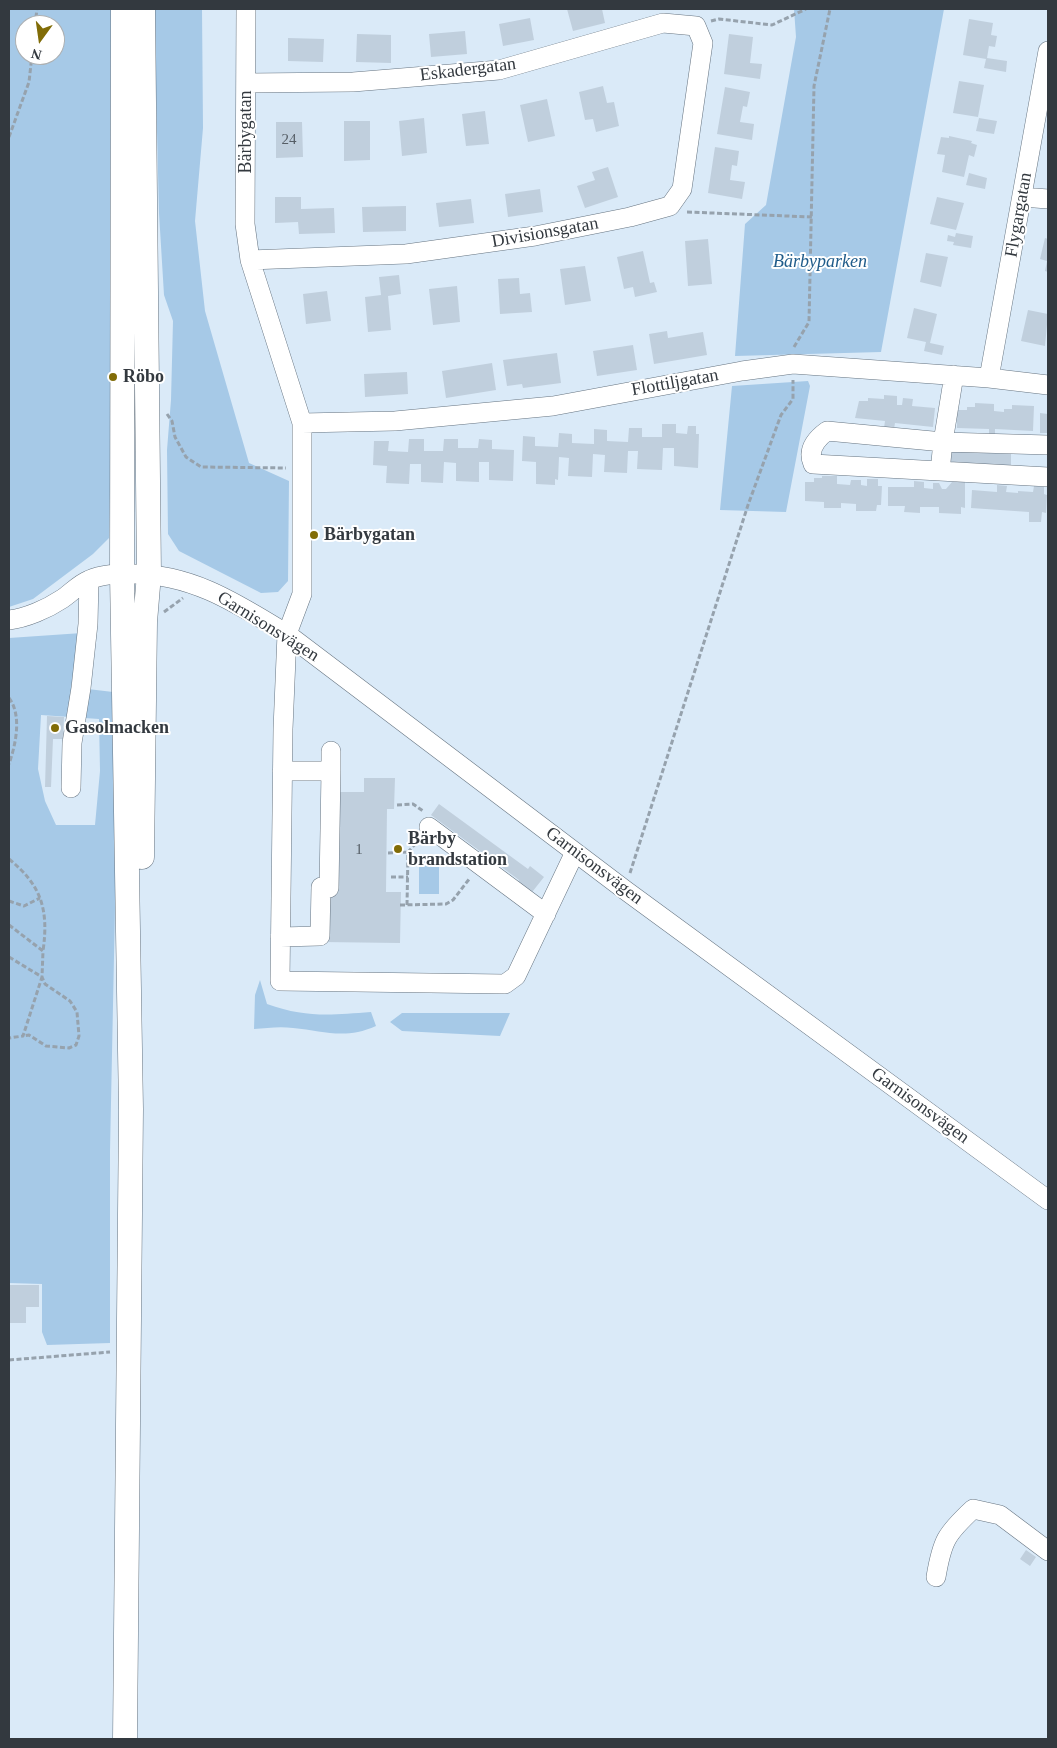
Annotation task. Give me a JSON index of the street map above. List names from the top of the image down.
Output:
{
  "streets": {
    "street": [
      "Eskadergatan",
      "Bärbygatan",
      "Flygargatan",
      "Divisionsgatan",
      "Flottiljgatan",
      "Garnisonsvägen"
    ]
  },
  "crossings": [
    ["Eskadergatan", "Bärbygatan"],
    ["Bärbygatan", "Divisionsgatan"],
    ["Bärbygatan", "Flottiljgatan"],
    ["Bärbygatan", "Garnisonsvägen"],
    ["Flygargatan", "Flottiljgatan"]
  ],
  "parks": ["Bärbyparken"],
  "places": [
    "Röbo",
    "Bärbygatan",
    "Gasolmacken",
    "Bärby brandstation"
  ],
  "house_numbers": ["24", "1"],
  "north": "bottom"
}
